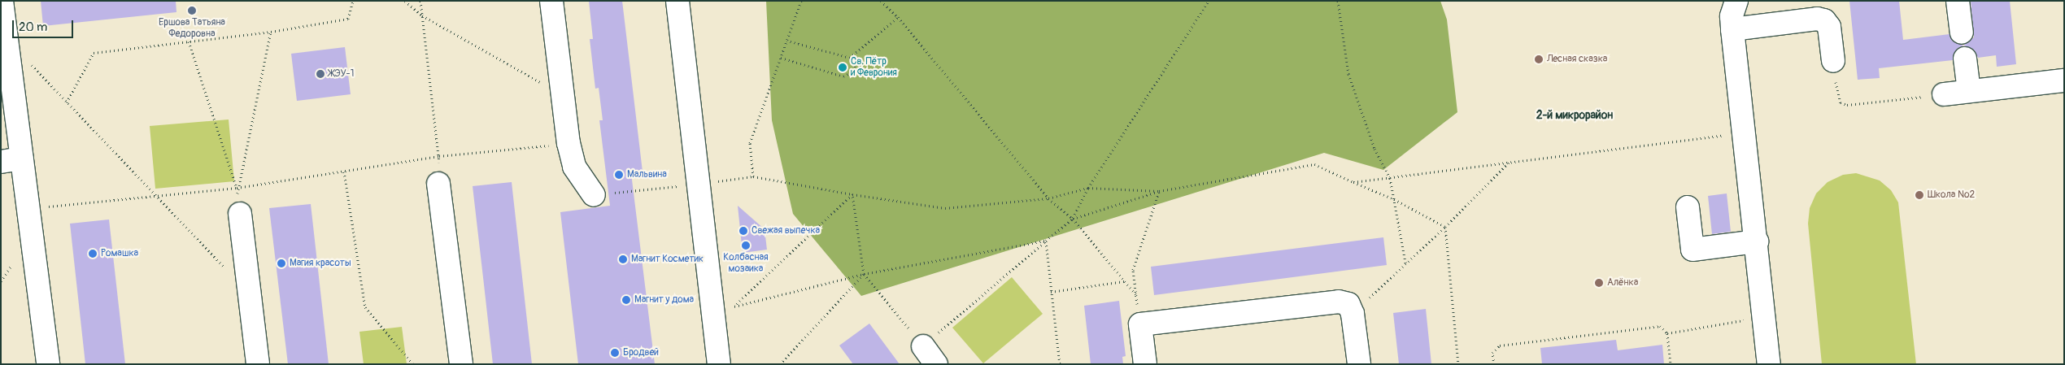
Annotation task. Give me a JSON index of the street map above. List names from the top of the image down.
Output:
{
  "districts": ["2-й микрорайон"],
  "places": [
    "Ершова Татьяна Федоровна",
    "Лесная сказка",
    "Св. Пётр и Феврония",
    "ЖЭУ-1",
    "Мальвина",
    "Школа №2",
    "Свежая выпечка",
    "Колбасная мозаика",
    "Ромашка",
    "Магнит Косметик",
    "Магия красоты",
    "Алёнка",
    "Магнит у дома",
    "Бродвей"
  ],
  "scale_bar": "20 m"
}
